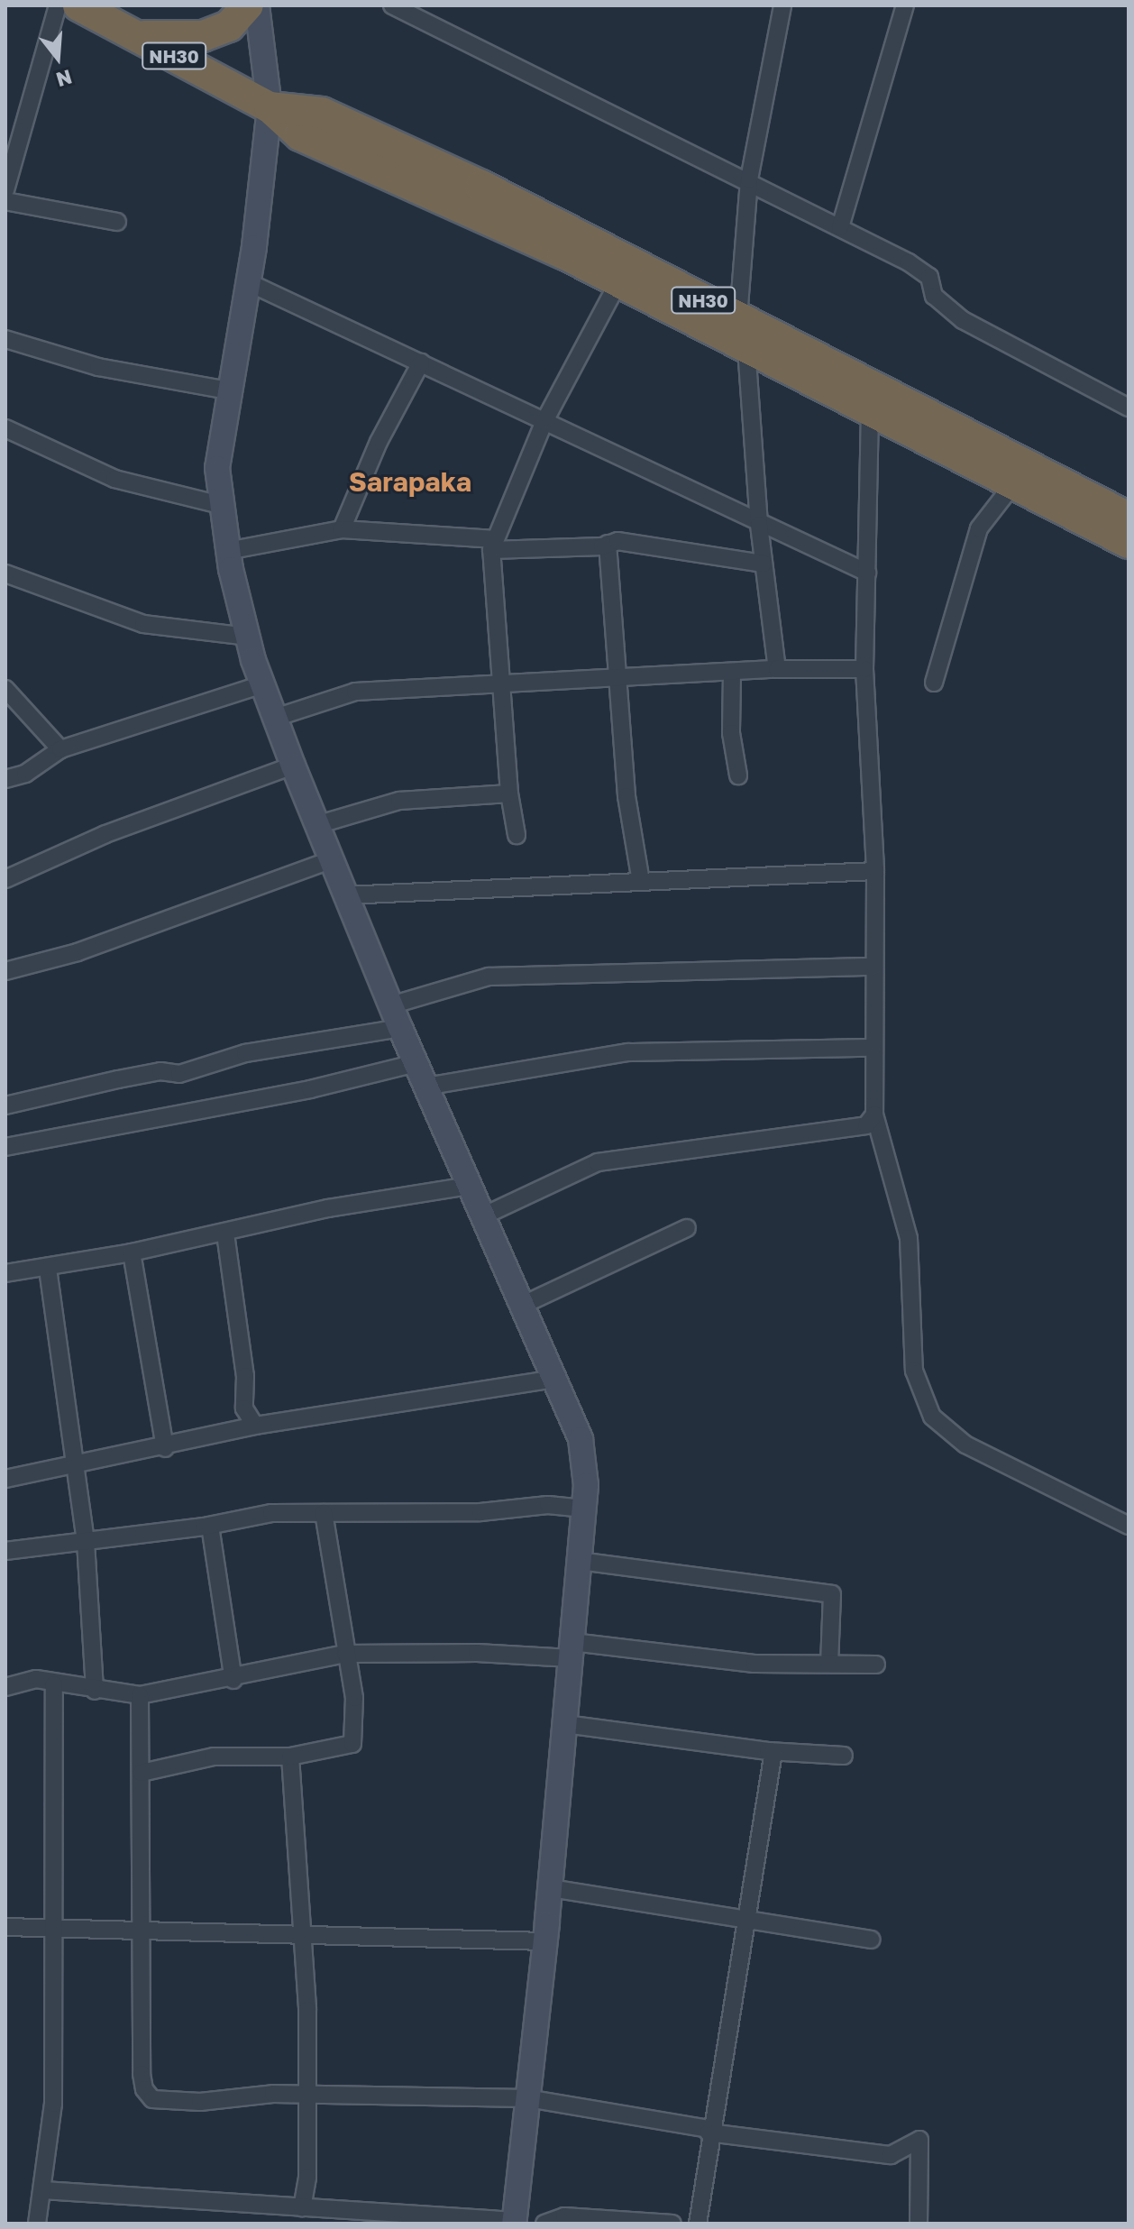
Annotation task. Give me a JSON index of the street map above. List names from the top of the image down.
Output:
{
  "streets": {
    "highway": ["NH30"]
  },
  "districts": ["Sarapaka"],
  "north": "bottom"
}
